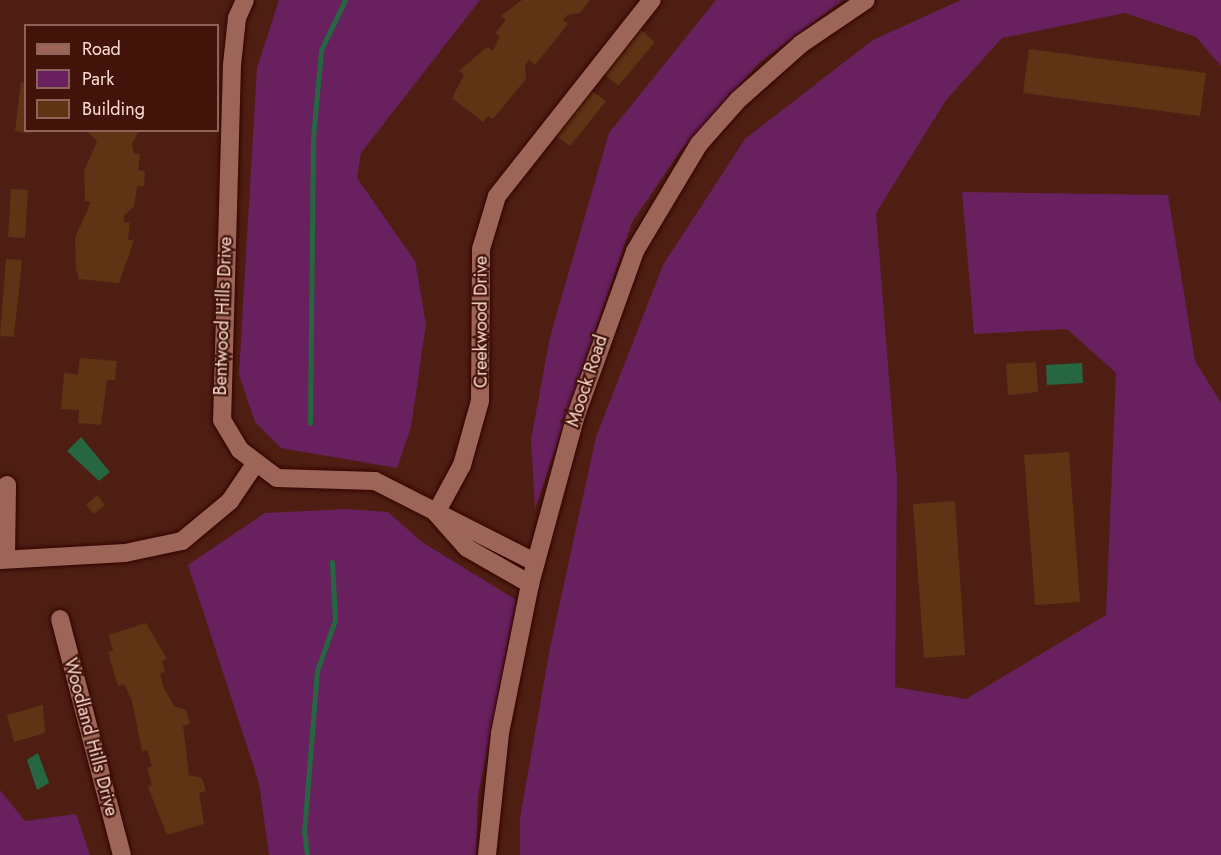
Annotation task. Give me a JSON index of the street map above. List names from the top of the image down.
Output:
{
  "streets": {
    "street": [
      "Bentwood Hills Drive",
      "Creekwood Drive",
      "Moock Road",
      "Woodland Hills Drive"
    ]
  },
  "crossings": [
    ["Bentwood Hills Drive", "Creekwood Drive"],
    ["Bentwood Hills Drive", "Moock Road"]
  ],
  "legend": ["Road", "Park", "Building"]
}
